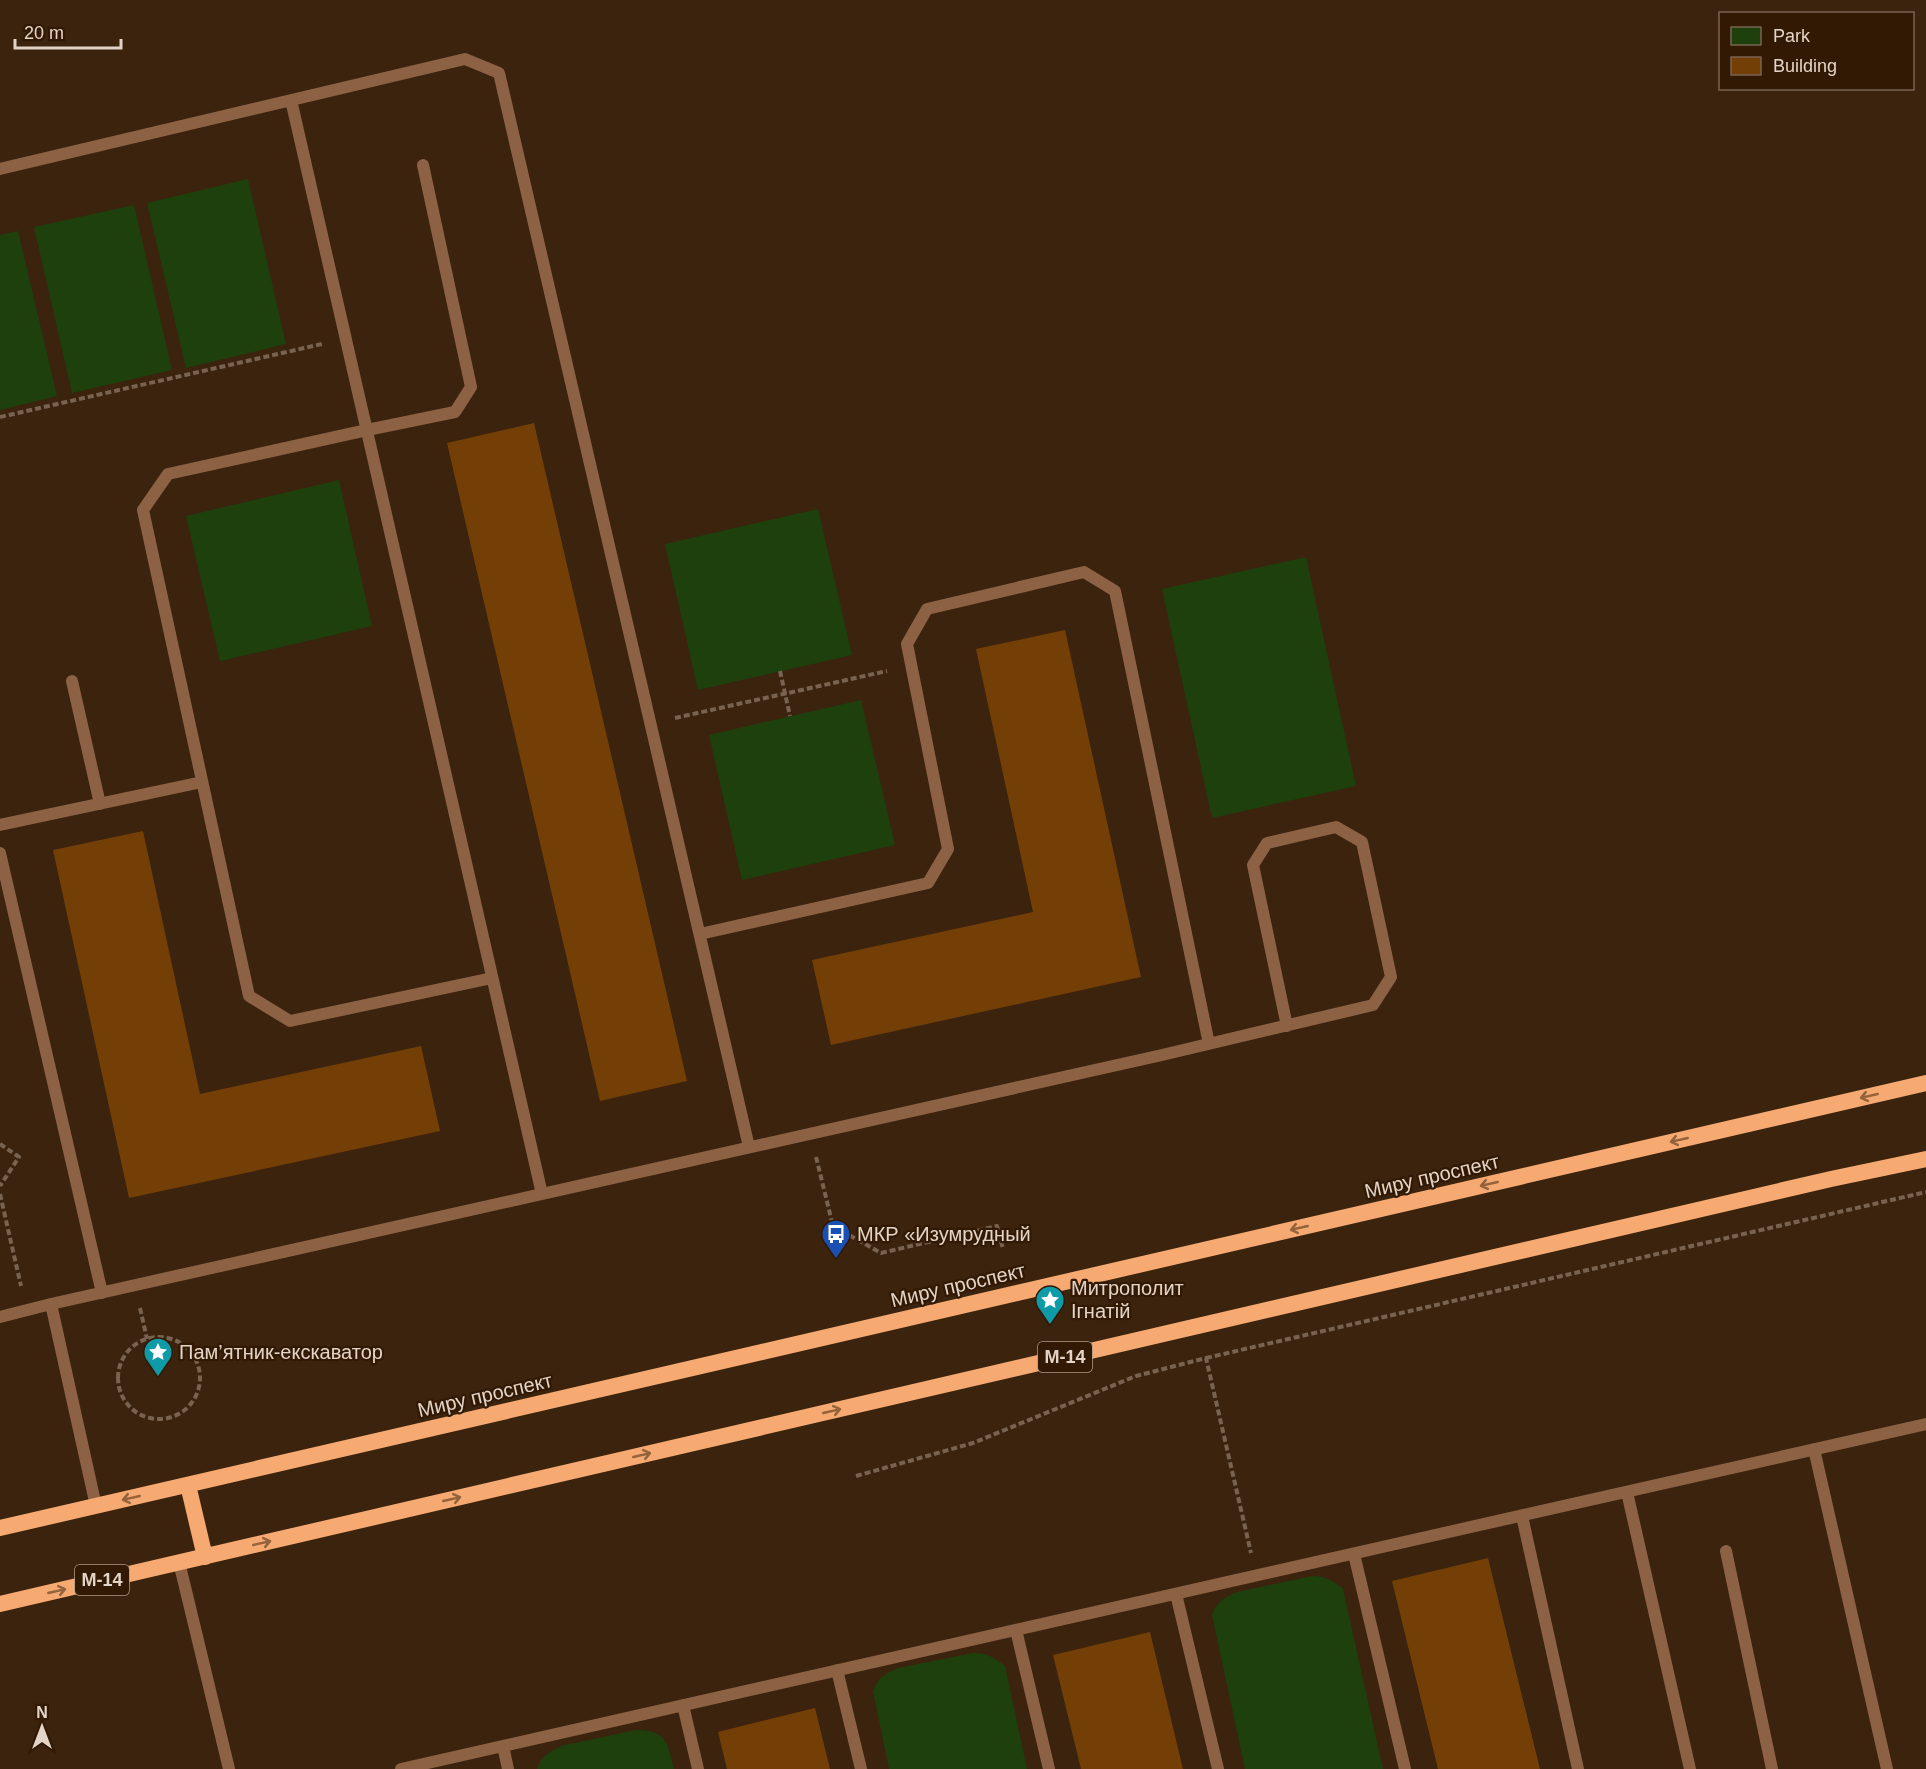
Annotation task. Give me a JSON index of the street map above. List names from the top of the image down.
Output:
{
  "streets": {
    "highway": ["Миру проспект", "М-14"]
  },
  "places": {
    "bus stop": ["МКР «Изумрудный"],
    "place": ["Митрополит Ігнатій", "Пам’ятник-екскаватор"]
  },
  "legend": ["Park", "Building"],
  "scale_bar": "20 m",
  "north": "top"
}
